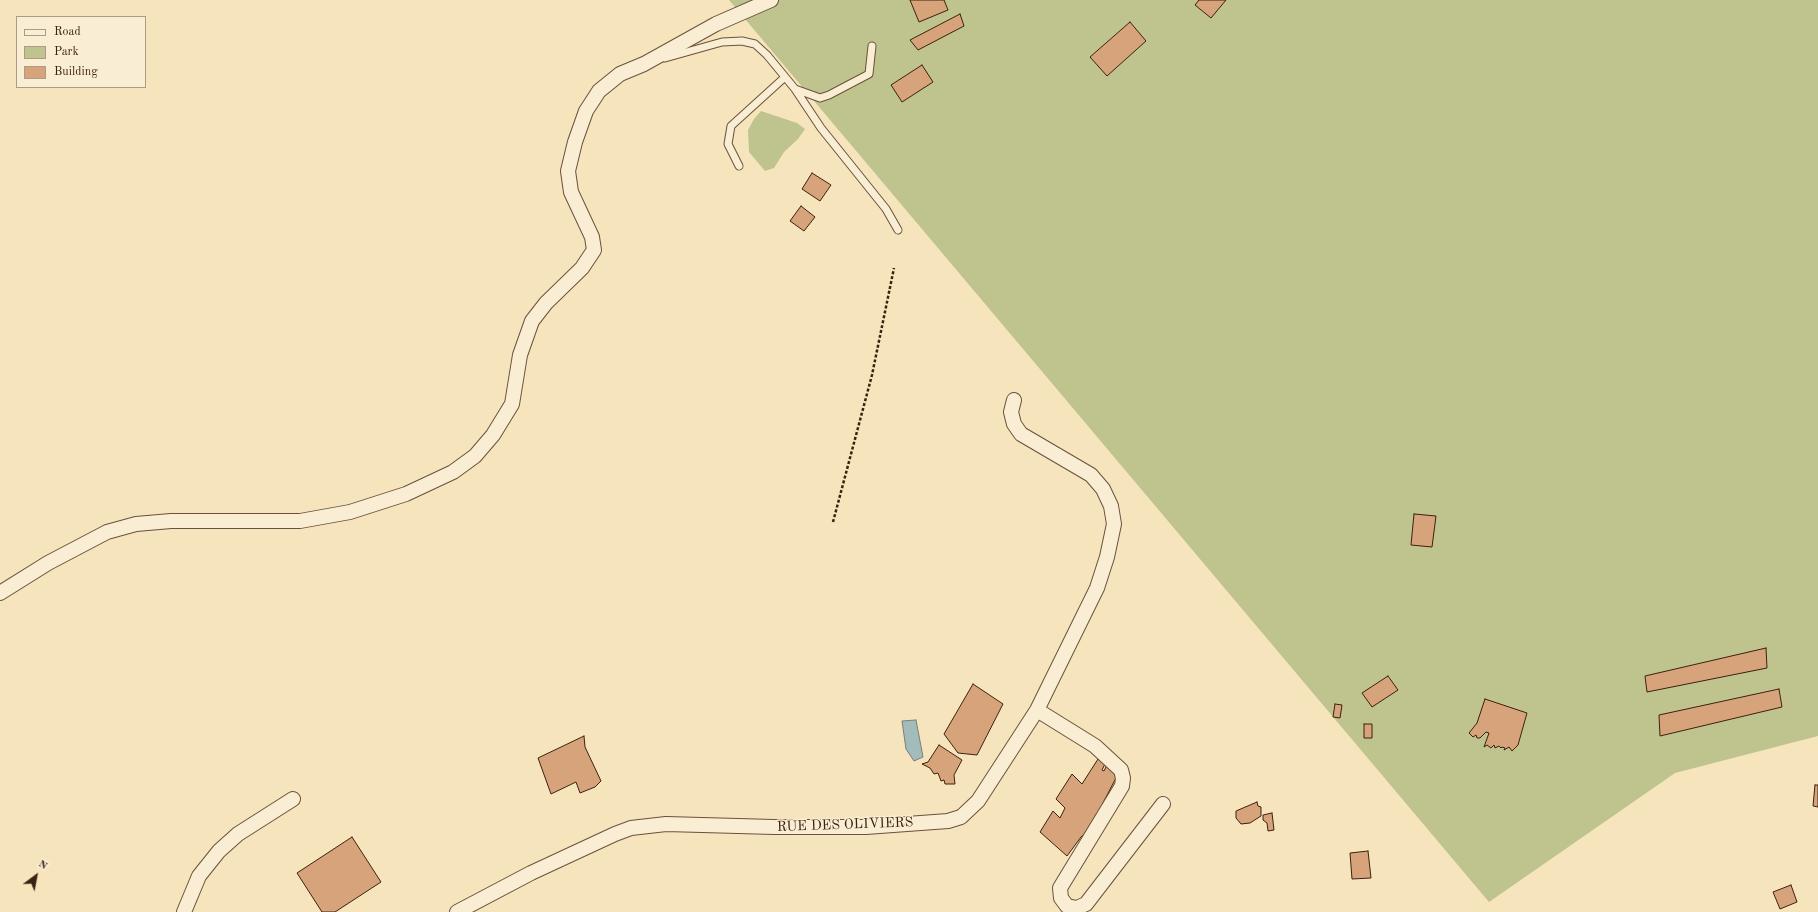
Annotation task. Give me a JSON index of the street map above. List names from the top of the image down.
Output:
{
  "streets": {
    "street": ["RUE DES OLIVIERS"]
  },
  "legend": ["Road", "Park", "Building"],
  "north": "top right"
}
